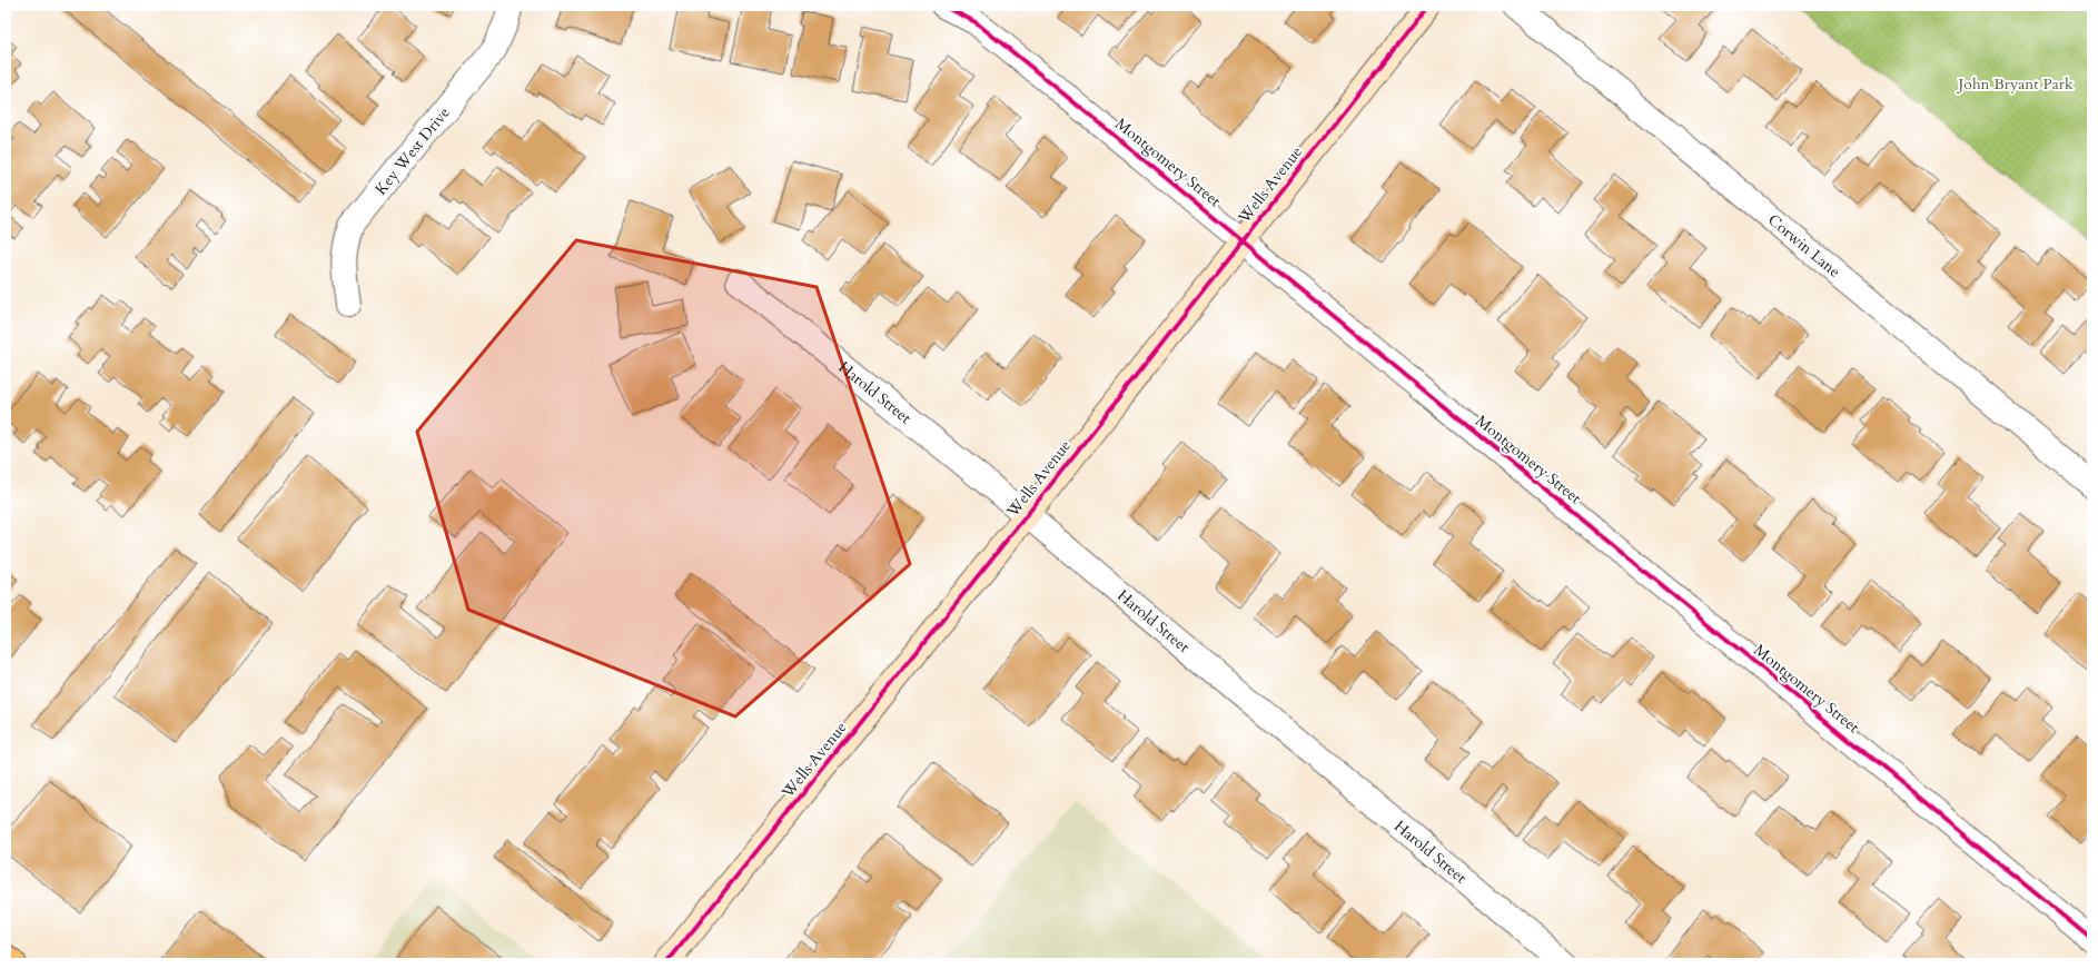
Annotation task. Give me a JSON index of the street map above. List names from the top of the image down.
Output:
{
  "streets": {
    "main road": ["Wells Avenue"],
    "street": [
      "Key West Drive",
      "Montgomery Street",
      "Corwin Lane",
      "Harold Street"
    ]
  },
  "crossings": [
    ["Montgomery Street", "Wells Avenue"],
    ["Wells Avenue", "Harold Street"]
  ],
  "parks": ["John Bryant Park"]
}
